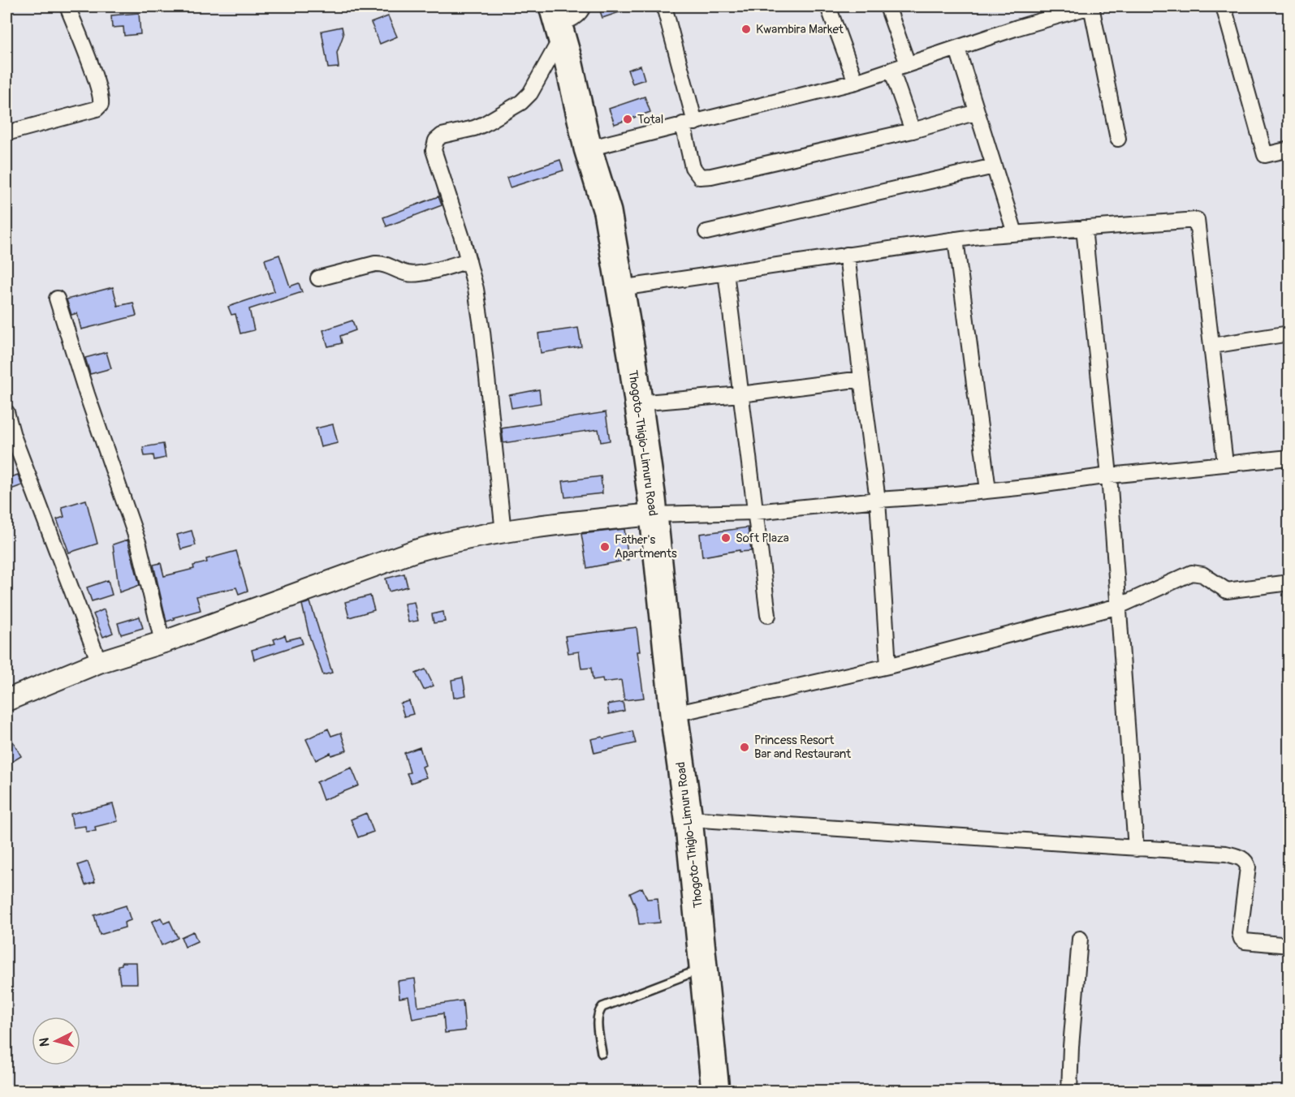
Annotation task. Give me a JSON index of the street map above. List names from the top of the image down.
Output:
{
  "streets": {
    "highway": ["Thogoto-Thigio-Limuru Road"]
  },
  "places": [
    "Kwambira Market",
    "Total",
    "Soft Plaza",
    "Father's Apartments",
    "Princess Resort Bar and Restaurant"
  ],
  "north": "left"
}
